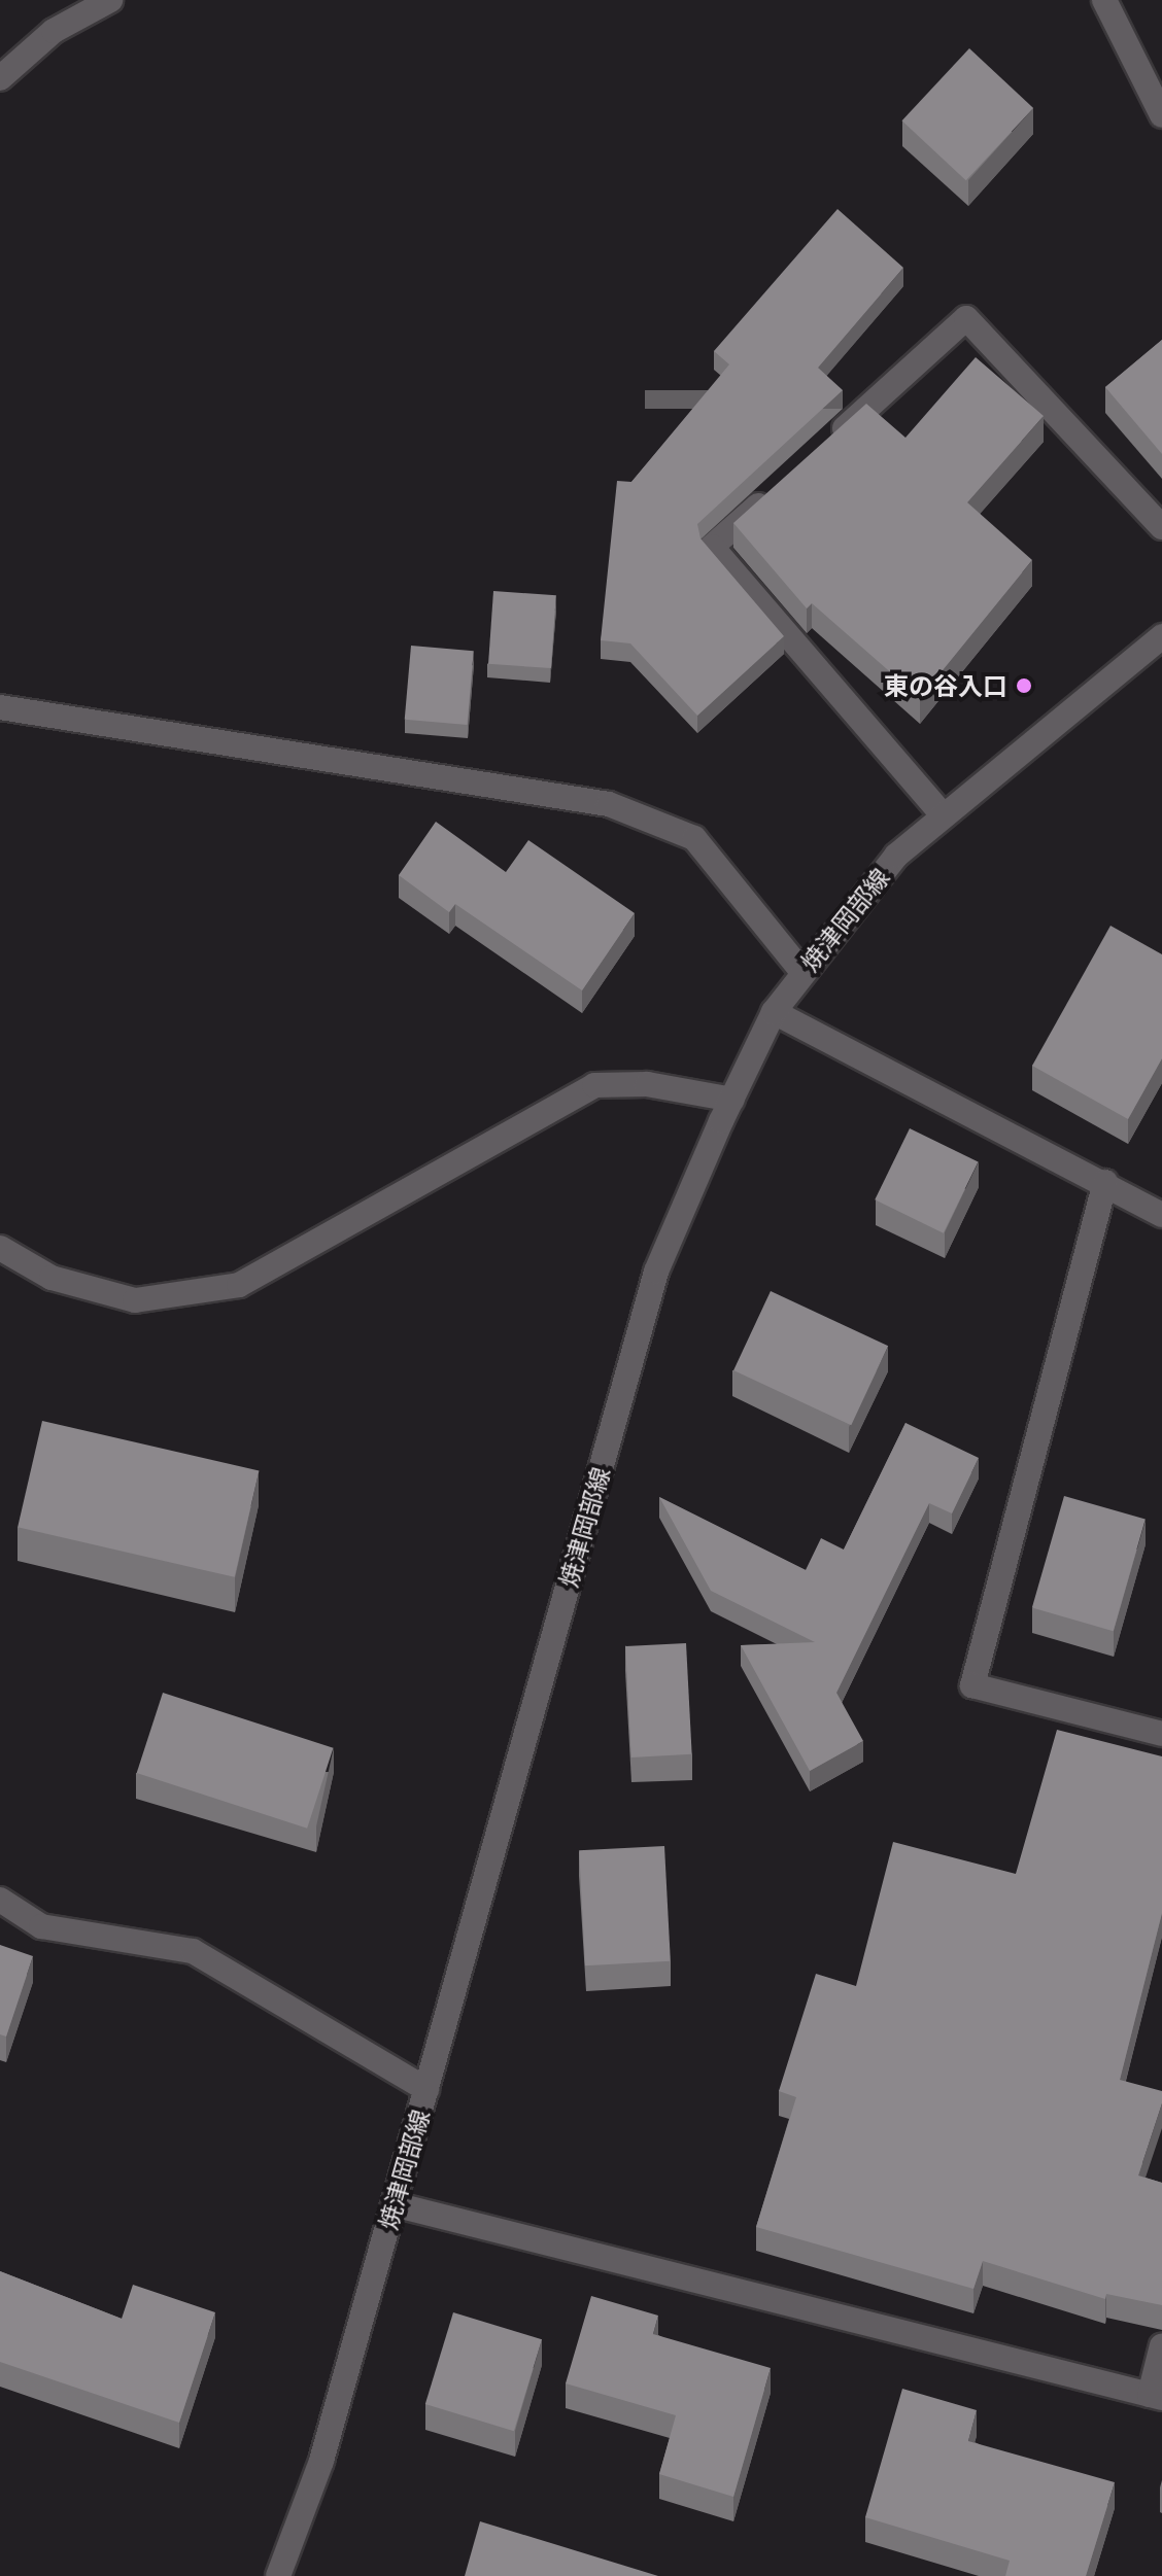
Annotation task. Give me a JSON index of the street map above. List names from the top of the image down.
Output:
{
  "streets": {
    "street": ["焼津岡部線"]
  },
  "places": ["東の谷入口"]
}
